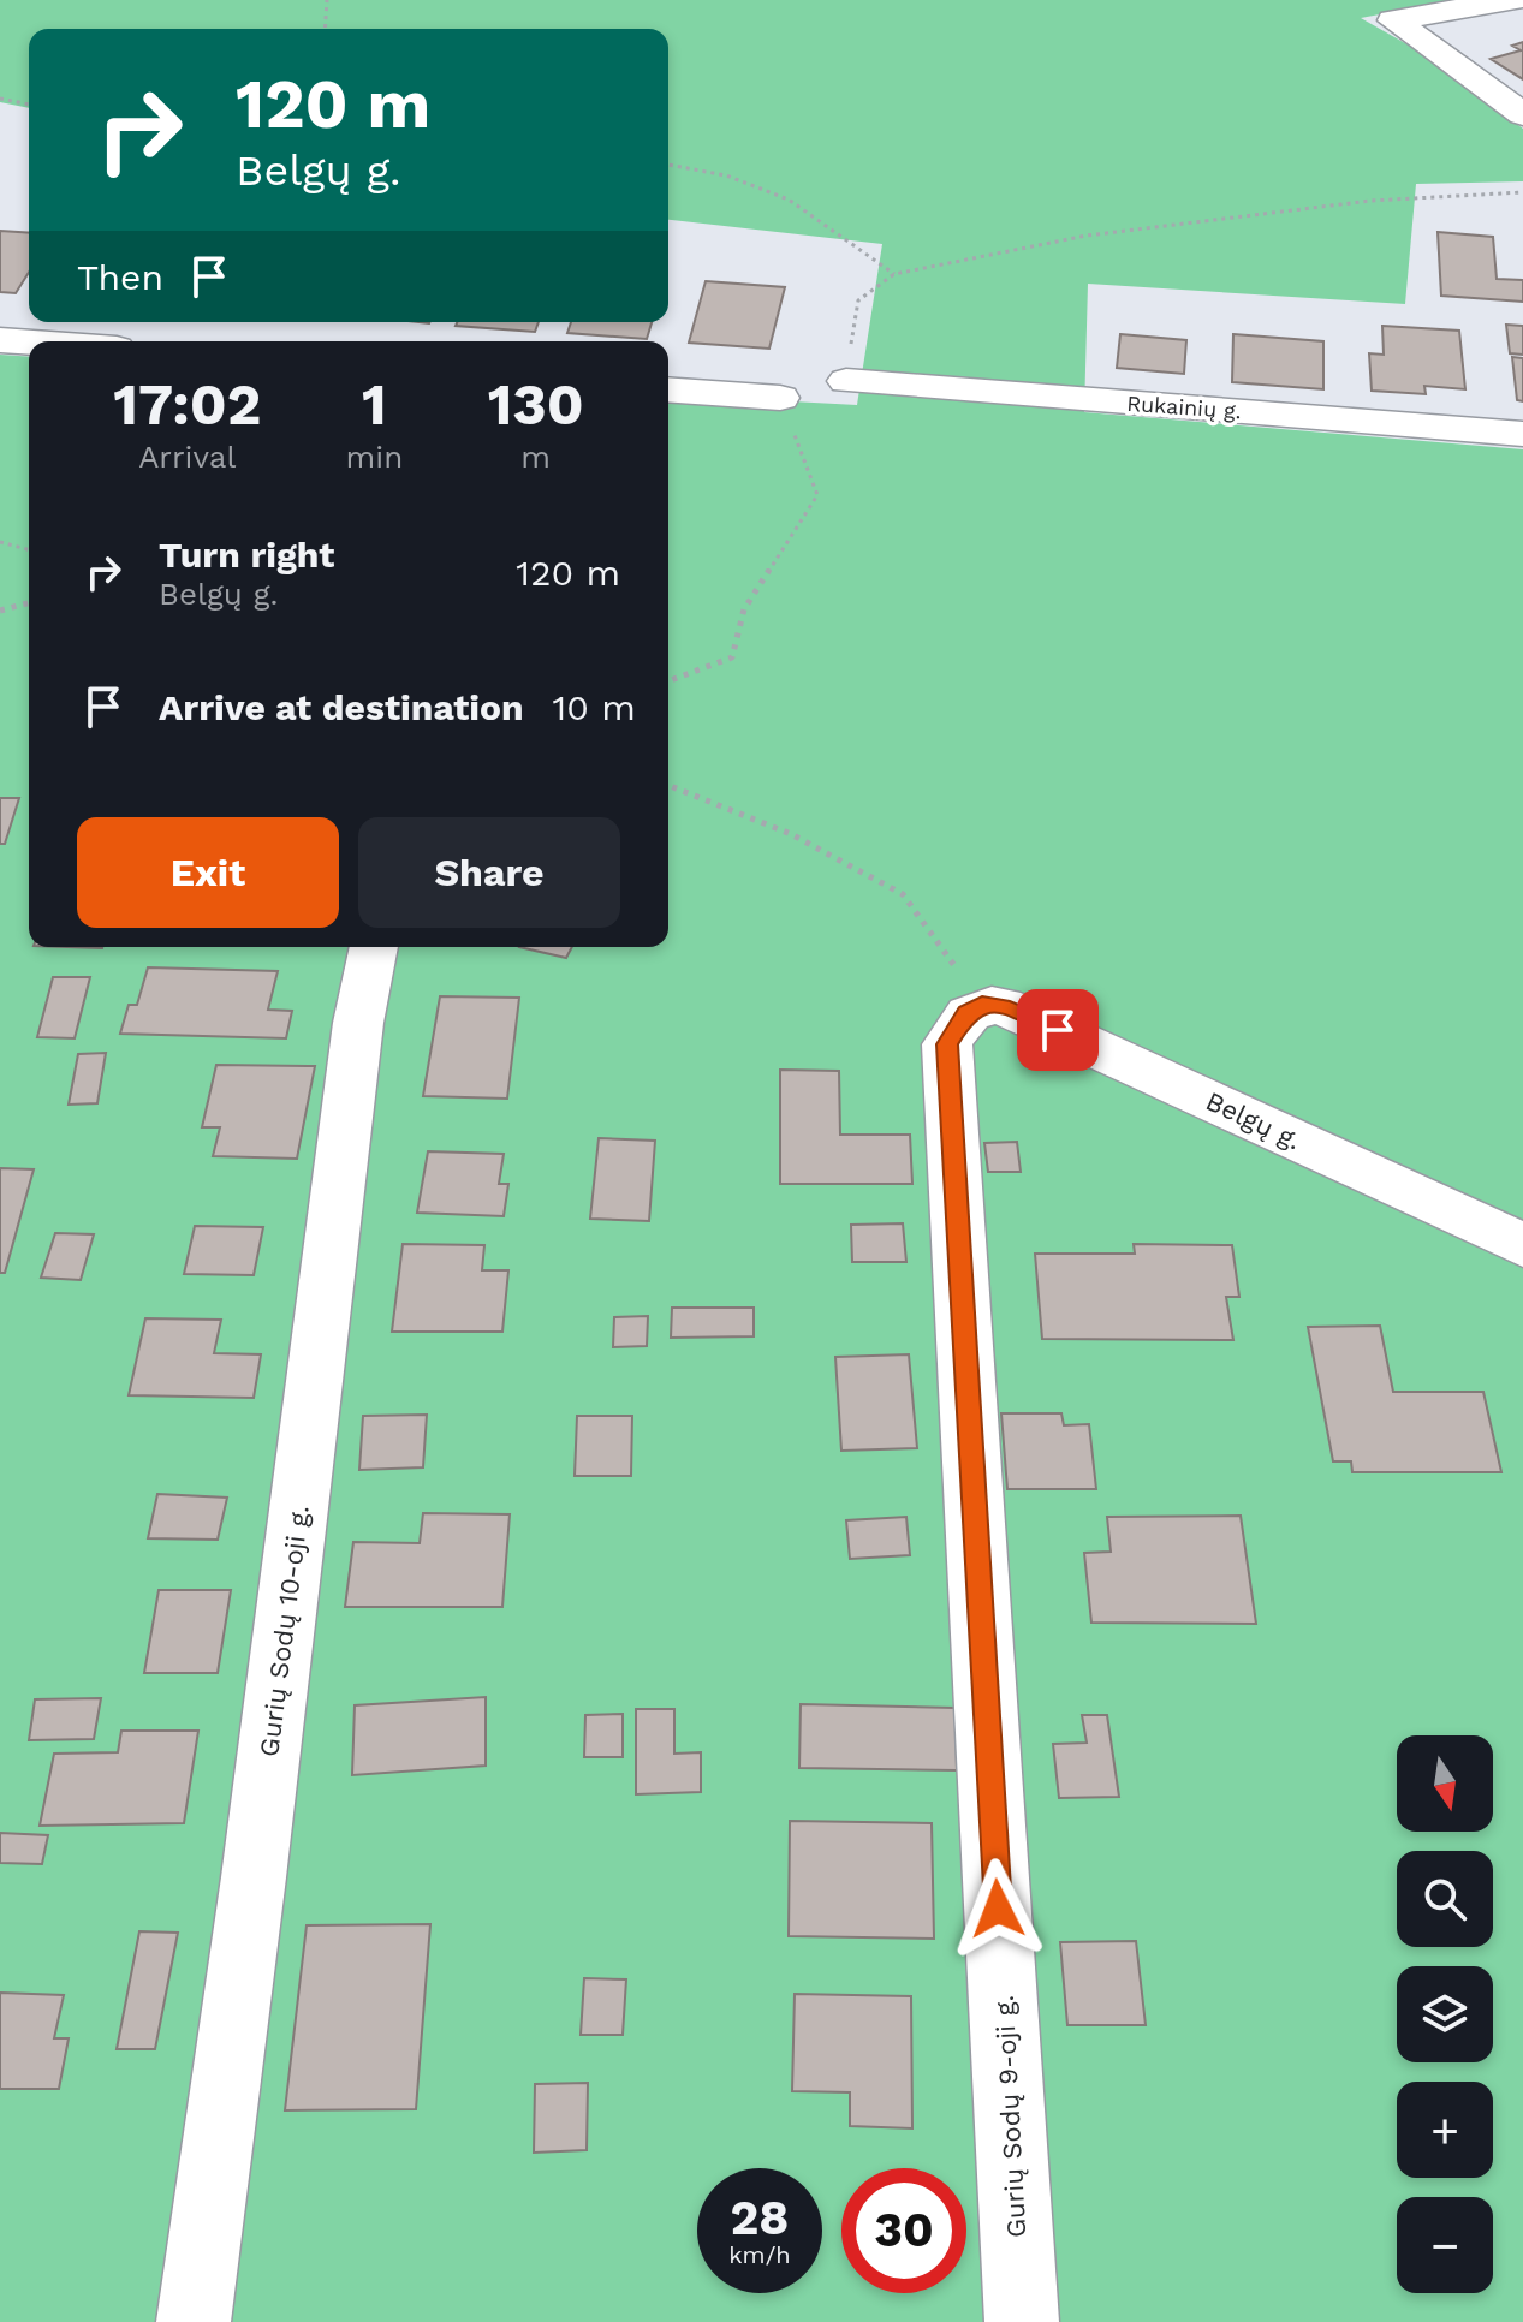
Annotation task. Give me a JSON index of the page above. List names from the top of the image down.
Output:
{
  "streets": {
    "street": [
      "Rukainių g.",
      "Belgų g.",
      "Gurių Sodų 10-oji g.",
      "Gurių Sodų 9-oji g."
    ]
  },
  "crossings": [
    ["Belgų g.", "Gurių Sodų 9-oji g."]
  ],
  "north": "bottom",
  "page": {
    "turn": ["120 m", "Belgų g."],
    "then": "Then",
    "eta": [
      "17:02",
      "Arrival",
      "1",
      "min",
      "130",
      "m"
    ],
    "list": [
      {
        "name": "Turn right",
        "note": "Belgų g.",
        "value": "120 m"
      },
      {
        "name": "Arrive at destination",
        "value": "10 m"
      }
    ],
    "buttons": ["Exit", "Share"],
    "map_buttons": ["+", "−"],
    "speed": "28 km/h",
    "limit": "30"
  }
}
